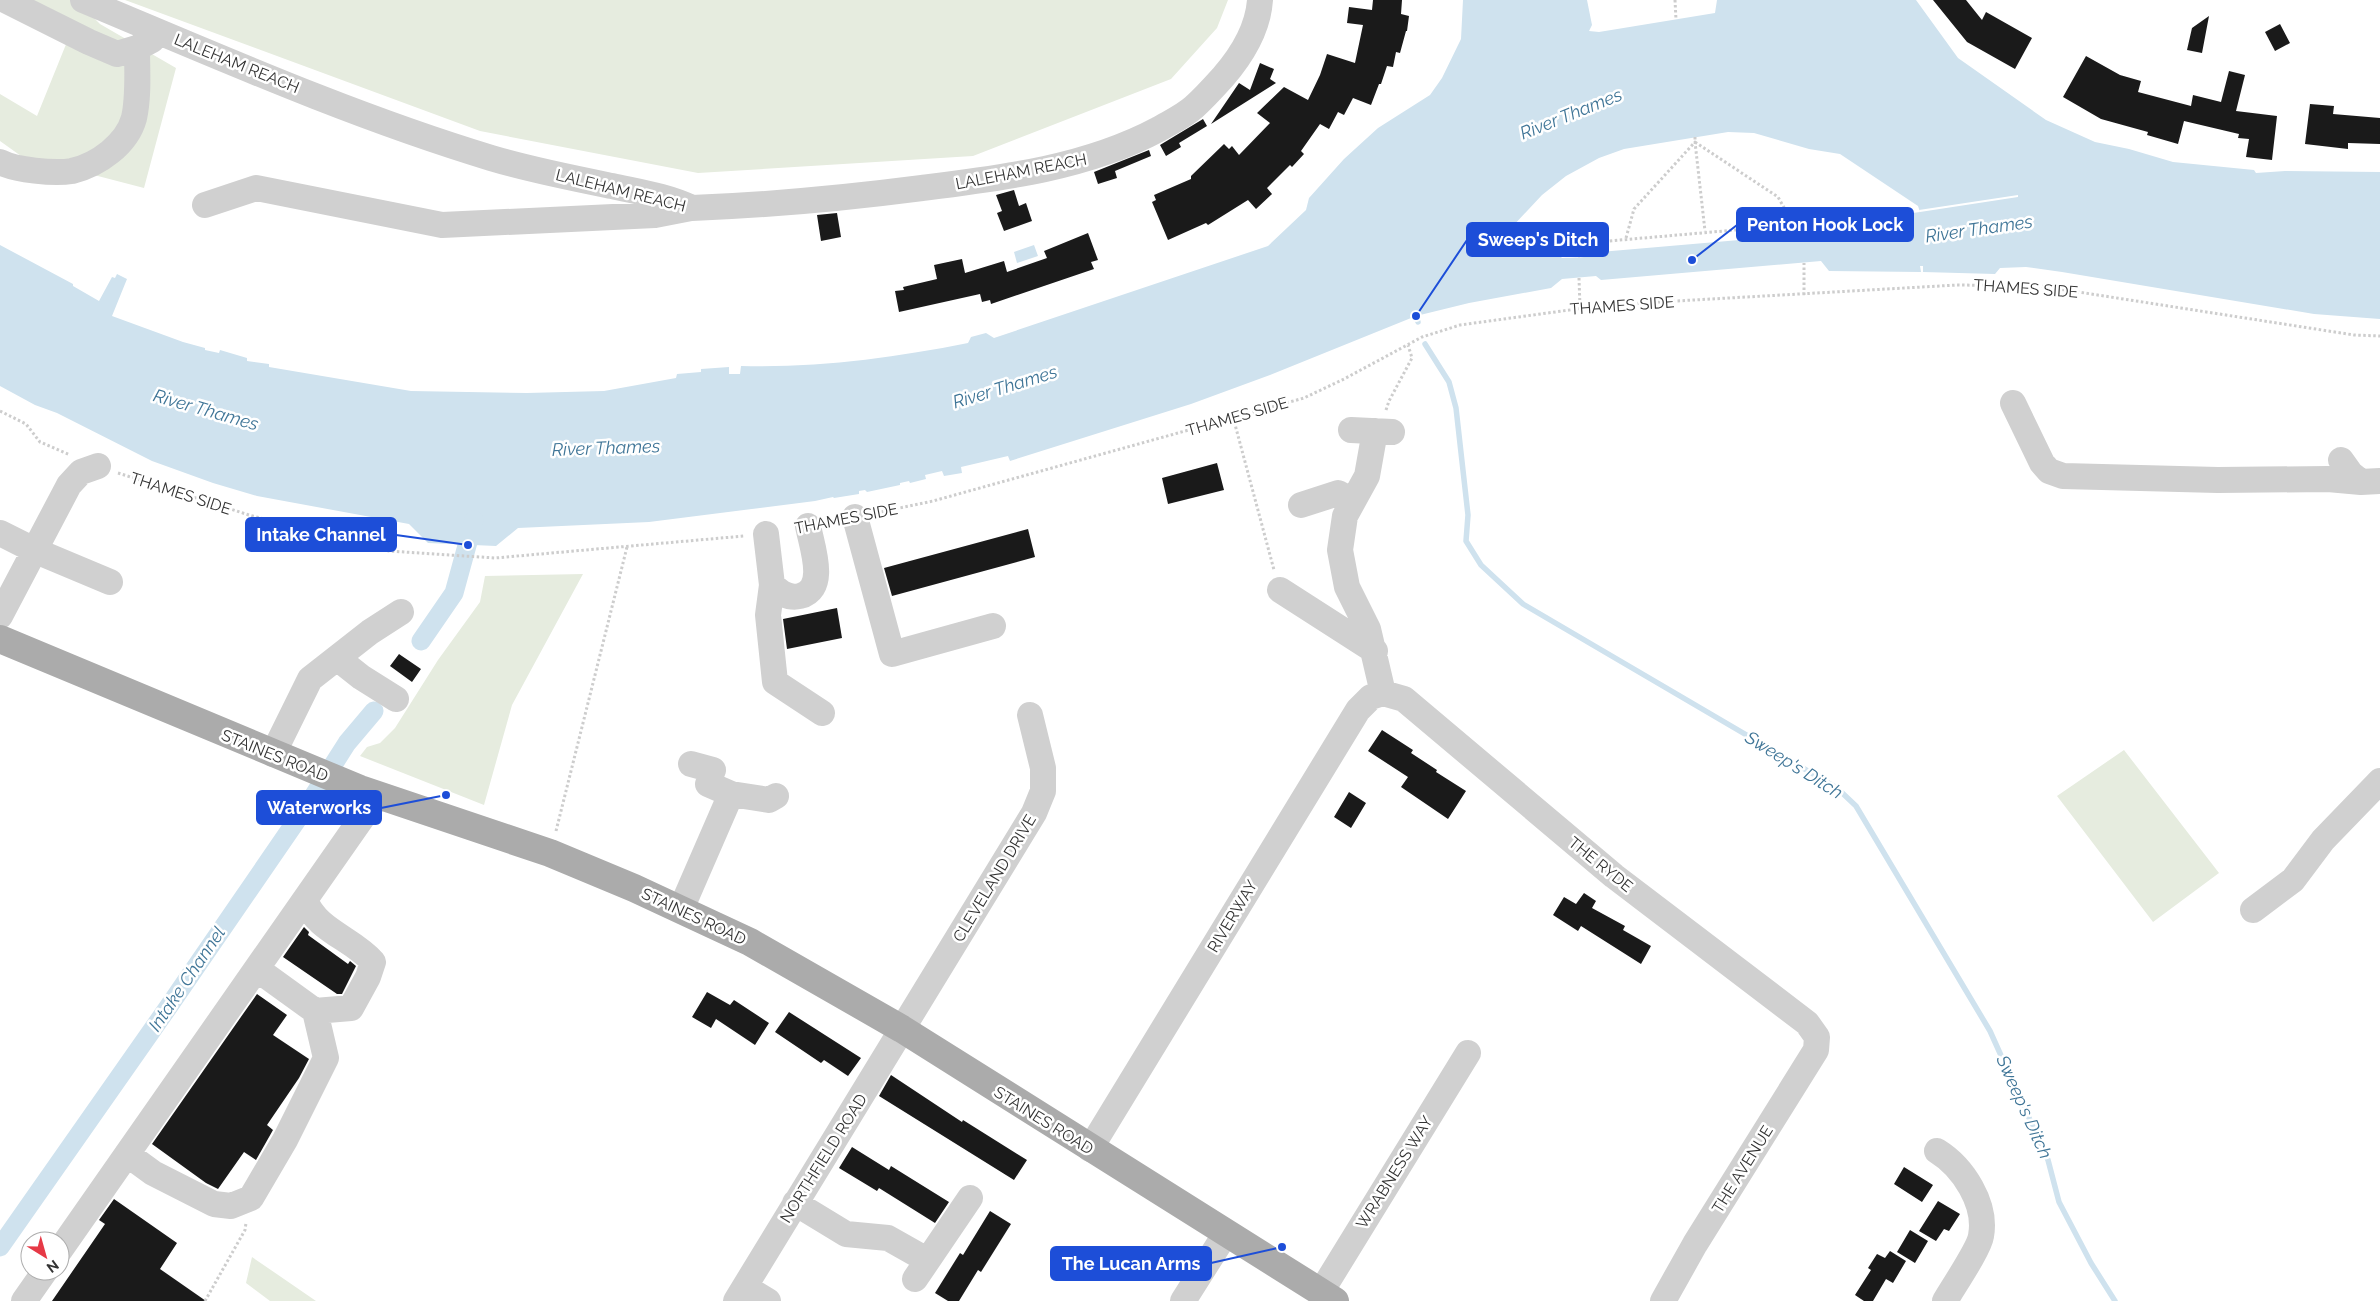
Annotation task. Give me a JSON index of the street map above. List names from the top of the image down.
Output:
{
  "streets": {
    "main road": ["STAINES ROAD"],
    "street": [
      "LALEHAM REACH",
      "THE RYDE",
      "CLEVELAND DRIVE",
      "RIVERWAY",
      "NORTHFIELD ROAD",
      "THE AVENUE",
      "WRABNESS WAY"
    ],
    "path": ["THAMES SIDE"]
  },
  "crossings": [
    ["STAINES ROAD", "CLEVELAND DRIVE"],
    ["STAINES ROAD", "RIVERWAY"],
    ["STAINES ROAD", "NORTHFIELD ROAD"],
    ["STAINES ROAD", "WRABNESS WAY"],
    ["THE RYDE", "RIVERWAY"],
    ["THE RYDE", "THE AVENUE"],
    ["CLEVELAND DRIVE", "NORTHFIELD ROAD"]
  ],
  "water": ["River Thames", "Sweep's Ditch", "Intake Channel"],
  "places": [
    "Penton Hook Lock",
    "Sweep's Ditch",
    "Intake Channel",
    "Waterworks",
    "The Lucan Arms"
  ],
  "north": "bottom right"
}
